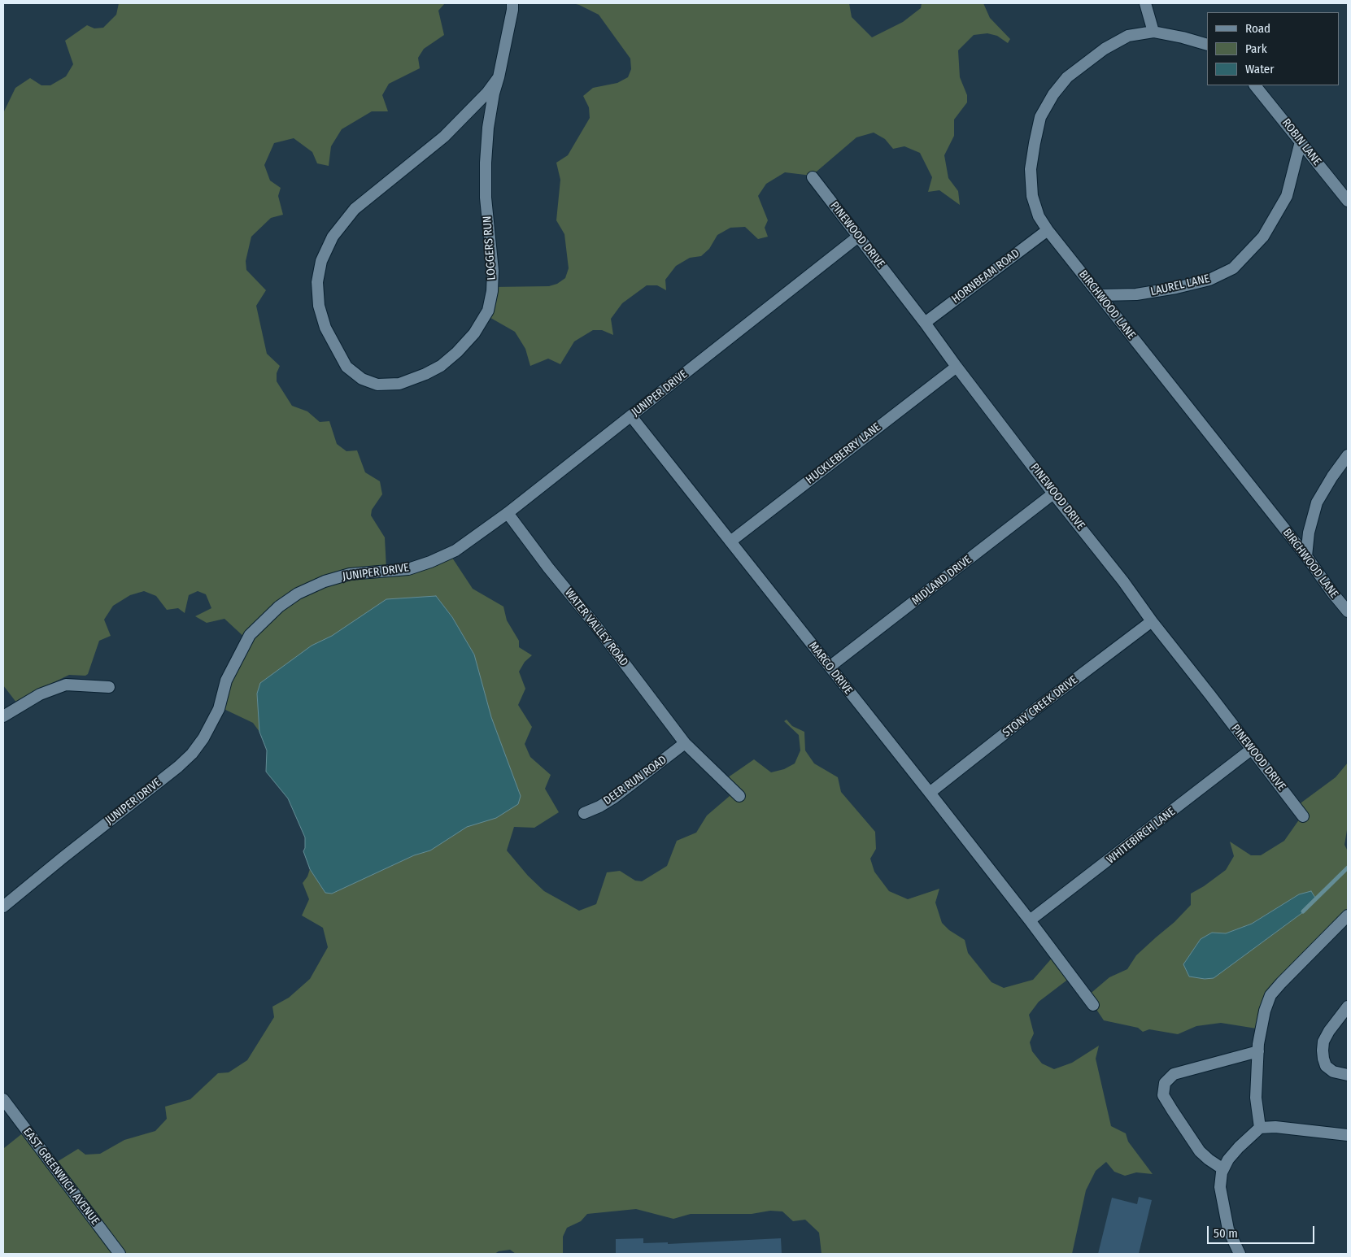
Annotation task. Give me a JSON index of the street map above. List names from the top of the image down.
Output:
{
  "streets": {
    "street": [
      "ROBIN LANE",
      "PINEWOOD DRIVE",
      "LOGGERS RUN",
      "HORNBEAM ROAD",
      "LAUREL LANE",
      "BIRCHWOOD LANE",
      "JUNIPER DRIVE",
      "HUCKLEBERRY LANE",
      "MIDLAND DRIVE",
      "WATER VALLEY ROAD",
      "MARCO DRIVE",
      "STONY CREEK DRIVE",
      "DEER RUN ROAD",
      "WHITEBIRCH LANE",
      "EAST GREENWICH AVENUE"
    ]
  },
  "crossings": [
    ["ROBIN LANE", "LAUREL LANE"],
    ["PINEWOOD DRIVE", "HORNBEAM ROAD"],
    ["PINEWOOD DRIVE", "JUNIPER DRIVE"],
    ["PINEWOOD DRIVE", "HUCKLEBERRY LANE"],
    ["PINEWOOD DRIVE", "MIDLAND DRIVE"],
    ["PINEWOOD DRIVE", "STONY CREEK DRIVE"],
    ["PINEWOOD DRIVE", "WHITEBIRCH LANE"],
    ["HORNBEAM ROAD", "BIRCHWOOD LANE"],
    ["LAUREL LANE", "BIRCHWOOD LANE"],
    ["JUNIPER DRIVE", "WATER VALLEY ROAD"],
    ["JUNIPER DRIVE", "MARCO DRIVE"],
    ["HUCKLEBERRY LANE", "MARCO DRIVE"],
    ["MIDLAND DRIVE", "MARCO DRIVE"],
    ["WATER VALLEY ROAD", "DEER RUN ROAD"],
    ["MARCO DRIVE", "STONY CREEK DRIVE"],
    ["MARCO DRIVE", "WHITEBIRCH LANE"]
  ],
  "legend": ["Road", "Park", "Water"],
  "scale_bar": "50 m"
}
